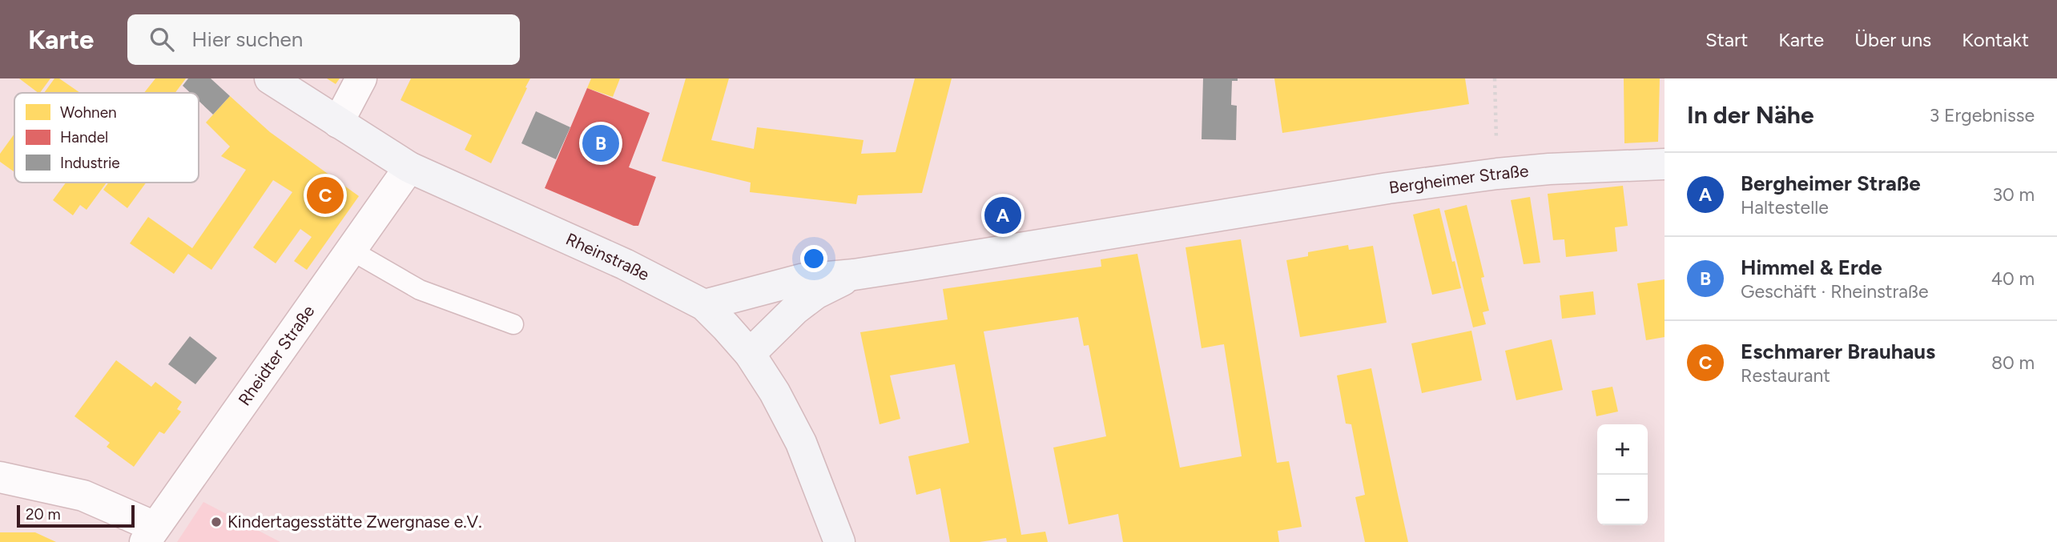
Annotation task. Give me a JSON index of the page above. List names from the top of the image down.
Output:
{
  "streets": {
    "street": ["Bergheimer Straße", "Rheinstraße", "Rheidter Straße"]
  },
  "crossings": [
    ["Bergheimer Straße", "Rheinstraße"],
    ["Rheinstraße", "Rheidter Straße"]
  ],
  "places": ["Kindertagesstätte Zwergnase e.V."],
  "legend": ["Wohnen", "Handel", "Industrie"],
  "scale_bar": "20 m",
  "page": {
    "header": "Karte",
    "search": "Hier suchen",
    "nav": [
      "Start",
      "Karte",
      "Über uns",
      "Kontakt"
    ],
    "heading": ["In der Nähe", "3 Ergebnisse"],
    "pins": ["B", "C", "A"],
    "list": [
      {
        "mark": "A",
        "name": "Bergheimer Straße",
        "note": "Haltestelle",
        "value": "30 m"
      },
      {
        "mark": "B",
        "name": "Himmel & Erde",
        "note": "Geschäft · Rheinstraße",
        "value": "40 m"
      },
      {
        "mark": "C",
        "name": "Eschmarer Brauhaus",
        "note": "Restaurant",
        "value": "80 m"
      }
    ],
    "map_buttons": ["+", "−"],
    "scale": "20 m"
  }
}
